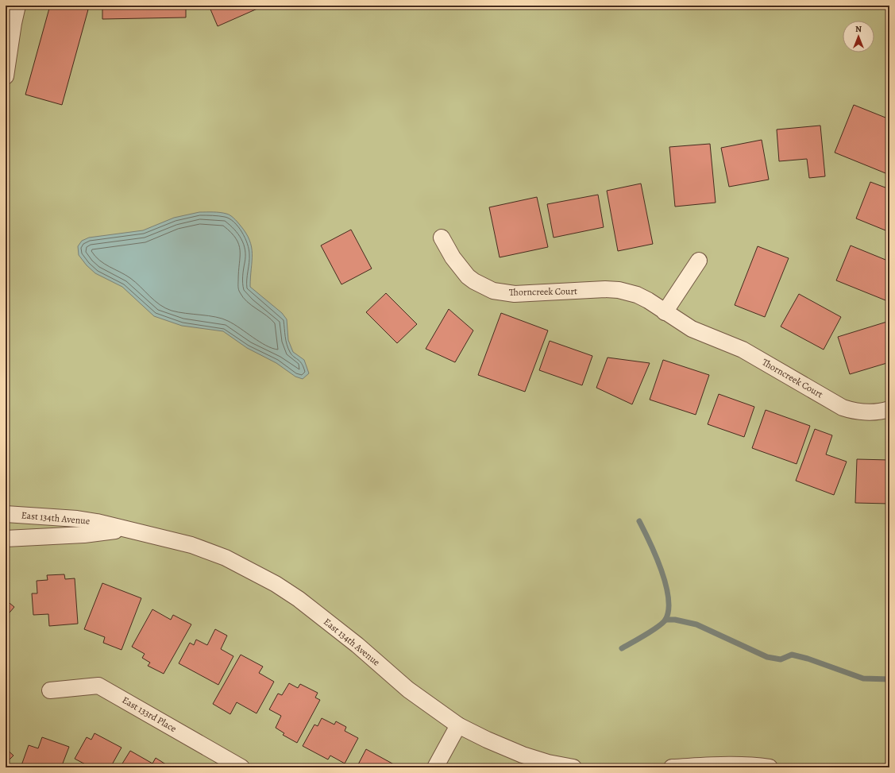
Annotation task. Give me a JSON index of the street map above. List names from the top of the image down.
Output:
{
  "streets": {
    "street": ["Thorncreek Court", "East 134th Avenue", "East 133rd Place"]
  },
  "north": "top"
}
